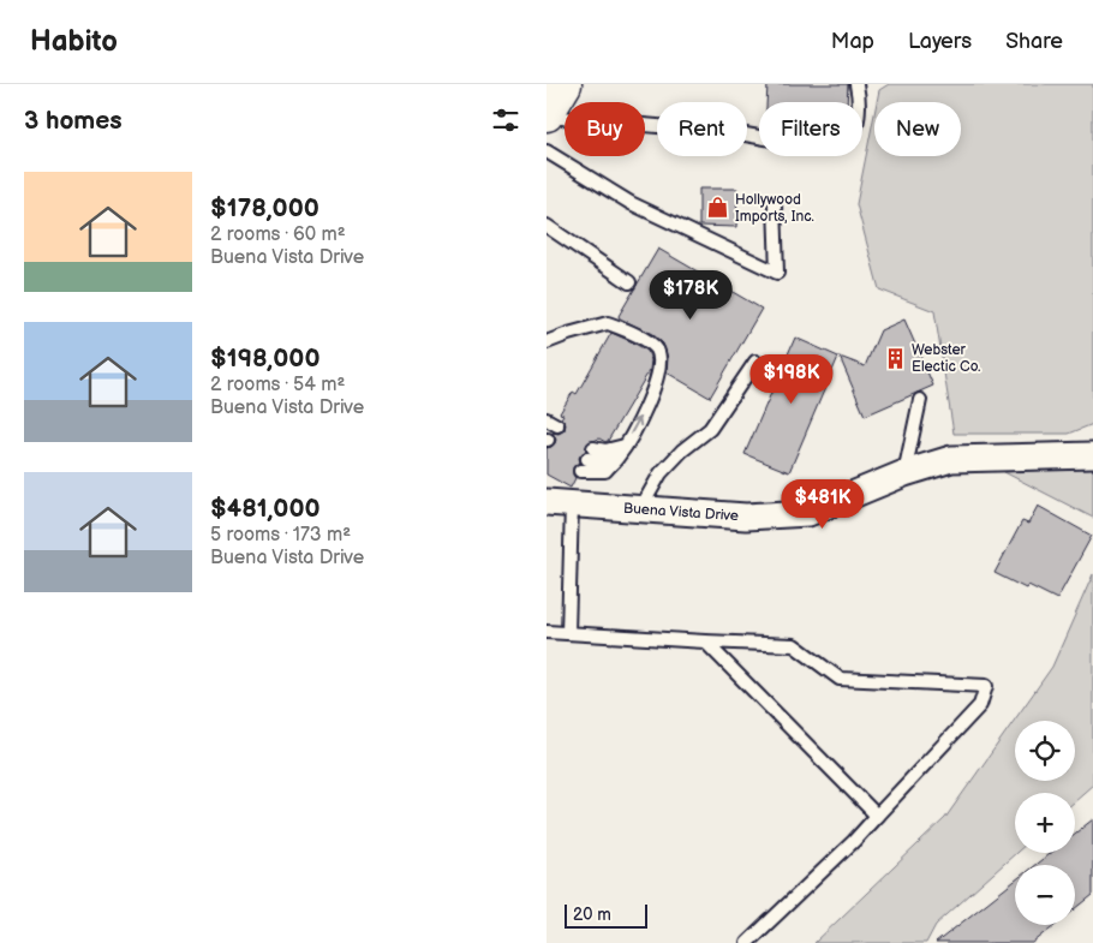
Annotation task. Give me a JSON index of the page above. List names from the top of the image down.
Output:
{
  "streets": {
    "street": ["Buena Vista Drive"]
  },
  "places": {
    "shop": ["Hollywood Imports, Inc."],
    "building": ["Webster Electic Co."]
  },
  "scale_bar": "20 m",
  "page": {
    "header": "Habito",
    "nav": ["Map", "Layers", "Share"],
    "heading": "3 homes",
    "chip": [
      "Buy",
      "Rent",
      "Filters",
      "New"
    ],
    "list": [
      {
        "name": "$178,000",
        "note": "2 rooms · 60 m² · Buena Vista Drive"
      },
      {
        "name": "$198,000",
        "note": "2 rooms · 54 m² · Buena Vista Drive"
      },
      {
        "name": "$481,000",
        "note": "5 rooms · 173 m² · Buena Vista Drive"
      }
    ],
    "price": ["$178K", "$198K", "$481K"],
    "map_buttons": ["+", "−"],
    "scale": "20 m"
  }
}
